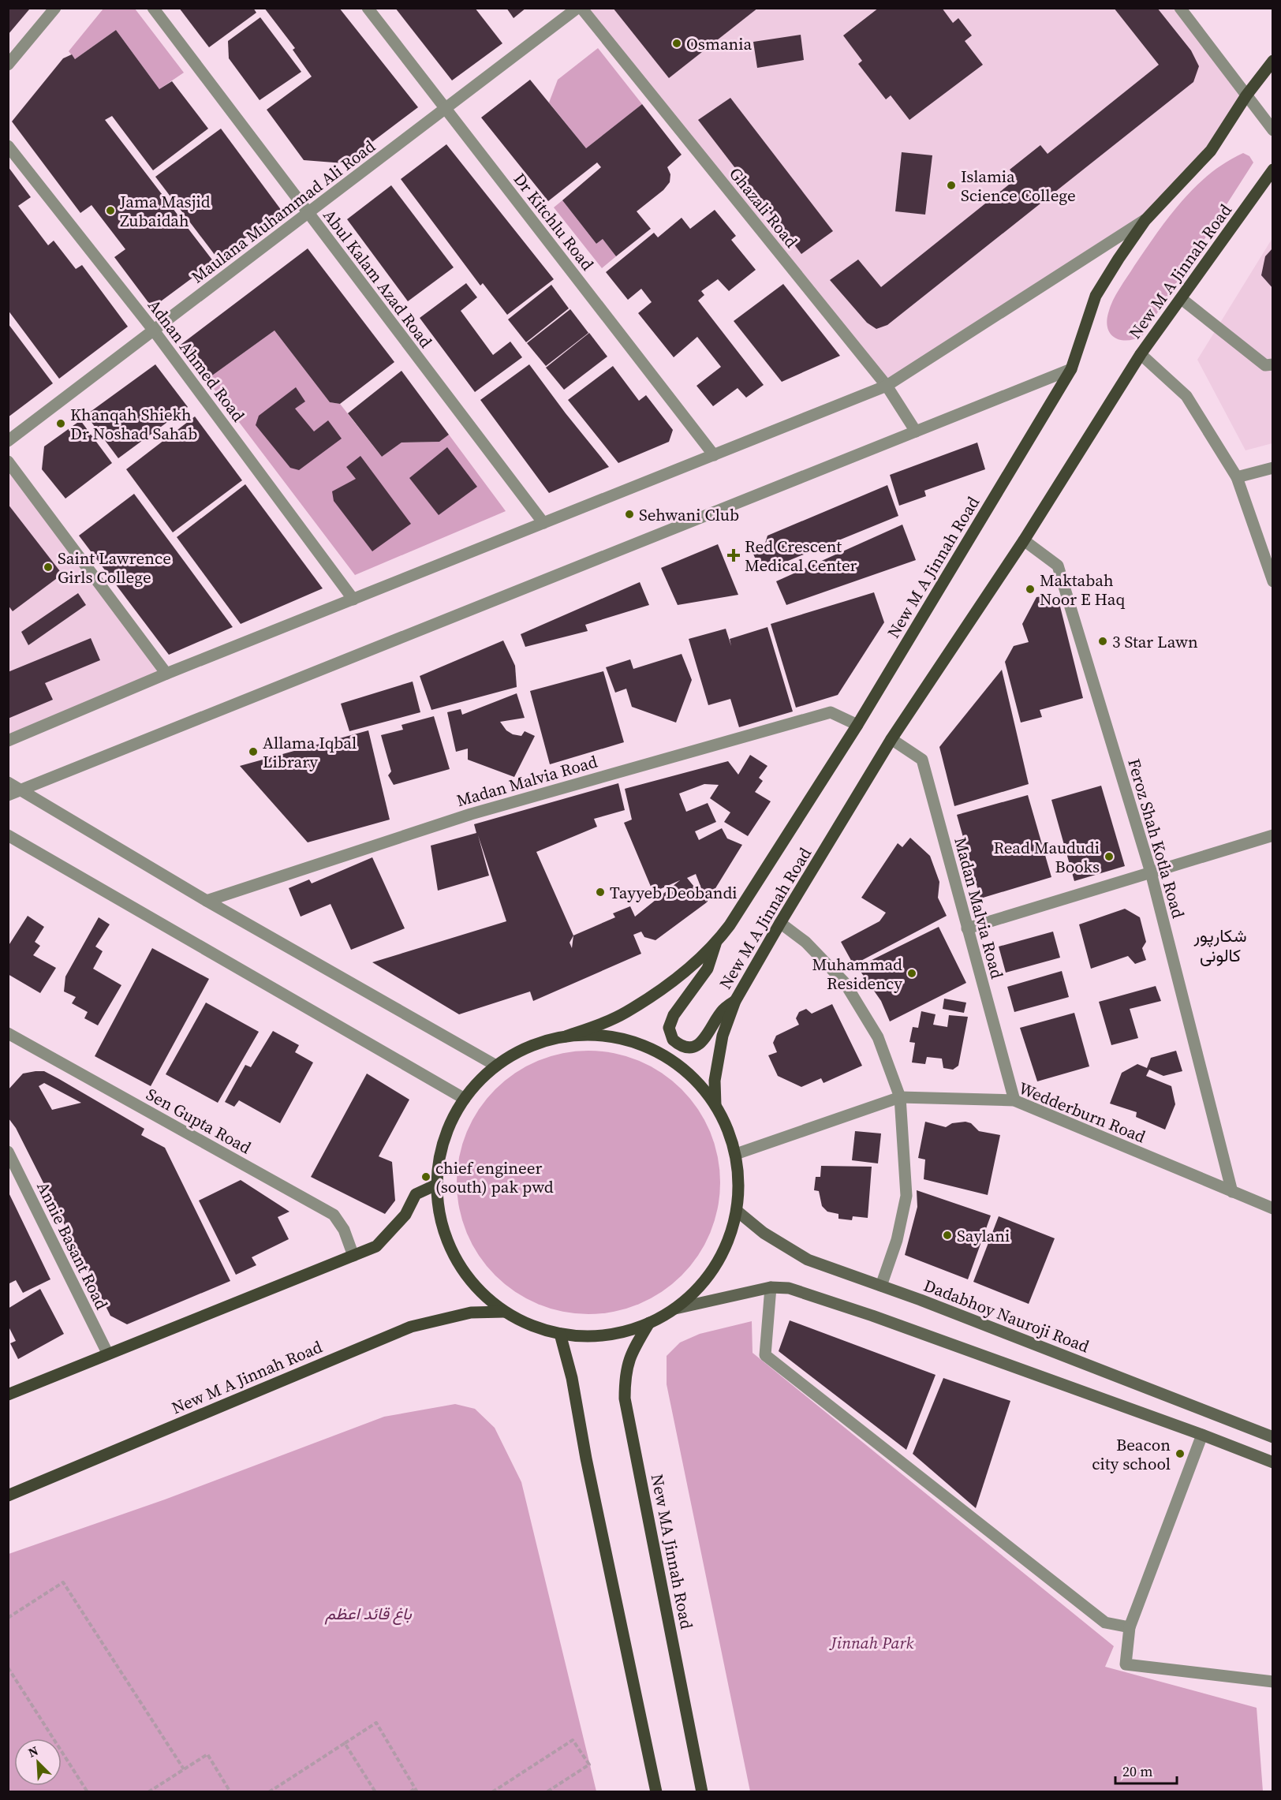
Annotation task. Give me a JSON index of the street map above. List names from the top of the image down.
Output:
{
  "streets": {
    "main road": ["New M A Jinnah Road", "Dadabhoy Nauroji Road", "New MA Jinnah Road"],
    "street": [
      "Ghazali Road",
      "Maulana Muhammad Ali Road",
      "Dr Kitchlu Road",
      "Abul Kalam Azad Road",
      "Adnan Ahmed Road",
      "Madan Malvia Road",
      "Feroz Shah Kotla Road",
      "Wedderburn Road",
      "Sen Gupta Road",
      "Annie Basant Road"
    ]
  },
  "crossings": [
    ["Maulana Muhammad Ali Road", "Dr Kitchlu Road"],
    ["Maulana Muhammad Ali Road", "Abul Kalam Azad Road"],
    ["Maulana Muhammad Ali Road", "Adnan Ahmed Road"],
    ["New M A Jinnah Road", "Madan Malvia Road"],
    ["New M A Jinnah Road", "Feroz Shah Kotla Road"],
    ["Madan Malvia Road", "Wedderburn Road"],
    ["Feroz Shah Kotla Road", "Wedderburn Road"]
  ],
  "districts": ["شکارپور کالونی"],
  "parks": ["باغ قائد اعظم", "Jinnah Park"],
  "places": {
    "other": [
      "Osmania",
      "Islamia Science College",
      "Jama Masjid Zubaidah",
      "Khanqah Shiekh Dr Noshad Sahab",
      "Sehwani Club",
      "Saint Lawrence Girls College",
      "Maktabah Noor E Haq",
      "3 Star Lawn",
      "Allama Iqbal Library",
      "Read Maududi Books",
      "Tayyeb Deobandi",
      "Muhammad Residency",
      "chief engineer (south) pak pwd",
      "Saylani",
      "Beacon city school"
    ],
    "health": ["Red Crescent Medical Center"]
  },
  "scale_bar": "20 m",
  "north": "top left"
}
